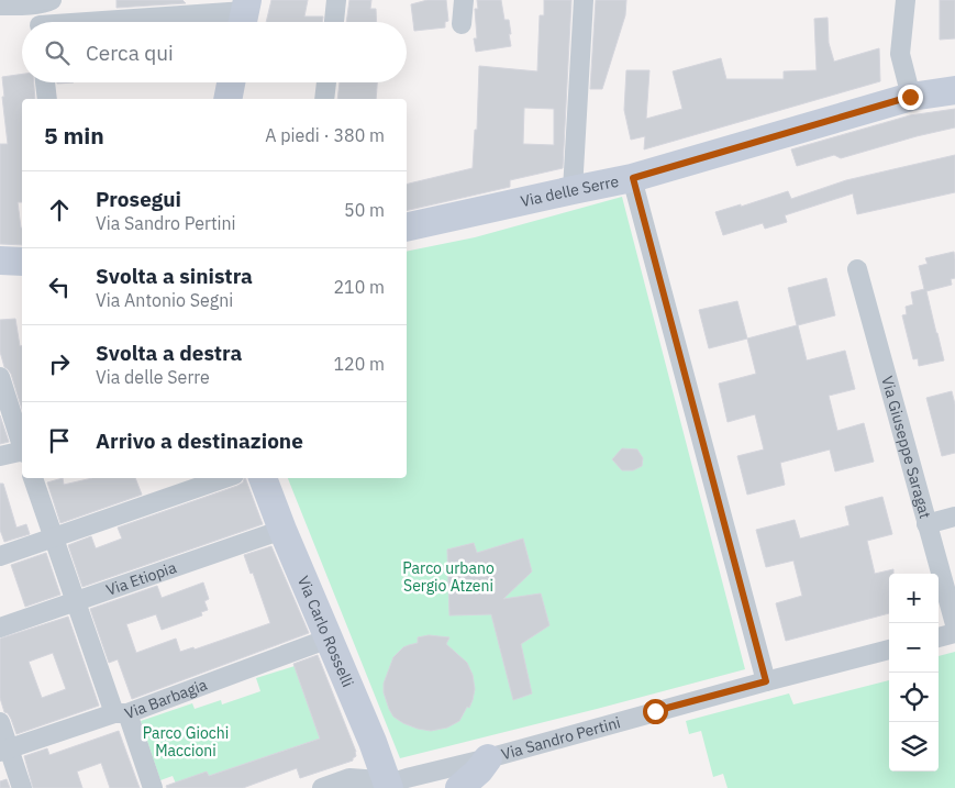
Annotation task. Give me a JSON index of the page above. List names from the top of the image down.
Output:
{
  "streets": {
    "street": [
      "Via delle Serre",
      "Via Giuseppe Saragat",
      "Via Etiopia",
      "Via Carlo Rosselli",
      "Via Barbagia",
      "Via Sandro Pertini"
    ]
  },
  "crossings": [
    ["Via Etiopia", "Via Carlo Rosselli"],
    ["Via Carlo Rosselli", "Via Barbagia"],
    ["Via Carlo Rosselli", "Via Sandro Pertini"]
  ],
  "parks": ["Parco urbano Sergio Atzeni", "Parco Giochi Maccioni"],
  "page": {
    "search": "Cerca qui",
    "heading": ["5 min", "A piedi · 380 m"],
    "list": [
      ["Prosegui", "Via Sandro Pertini", "50 m"],
      ["Svolta a sinistra", "Via Antonio Segni", "210 m"],
      ["Svolta a destra", "Via delle Serre", "120 m"],
      "Arrivo a destinazione"
    ],
    "map_buttons": ["+", "−"]
  }
}
